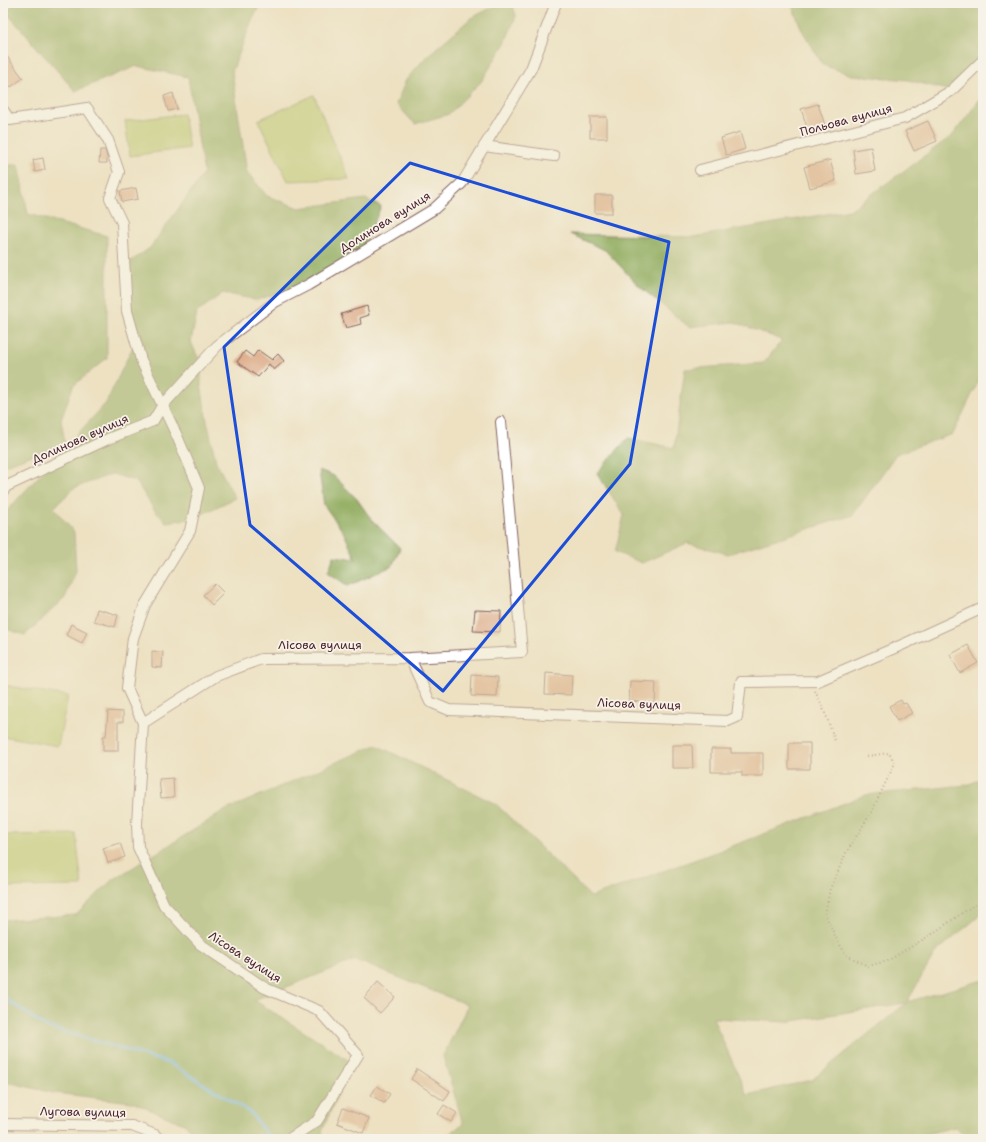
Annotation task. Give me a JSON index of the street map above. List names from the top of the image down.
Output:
{
  "streets": {
    "street": [
      "Польова вулиця",
      "Долинова вулиця",
      "Лісова вулиця",
      "Лугова вулиця"
    ]
  }
}
